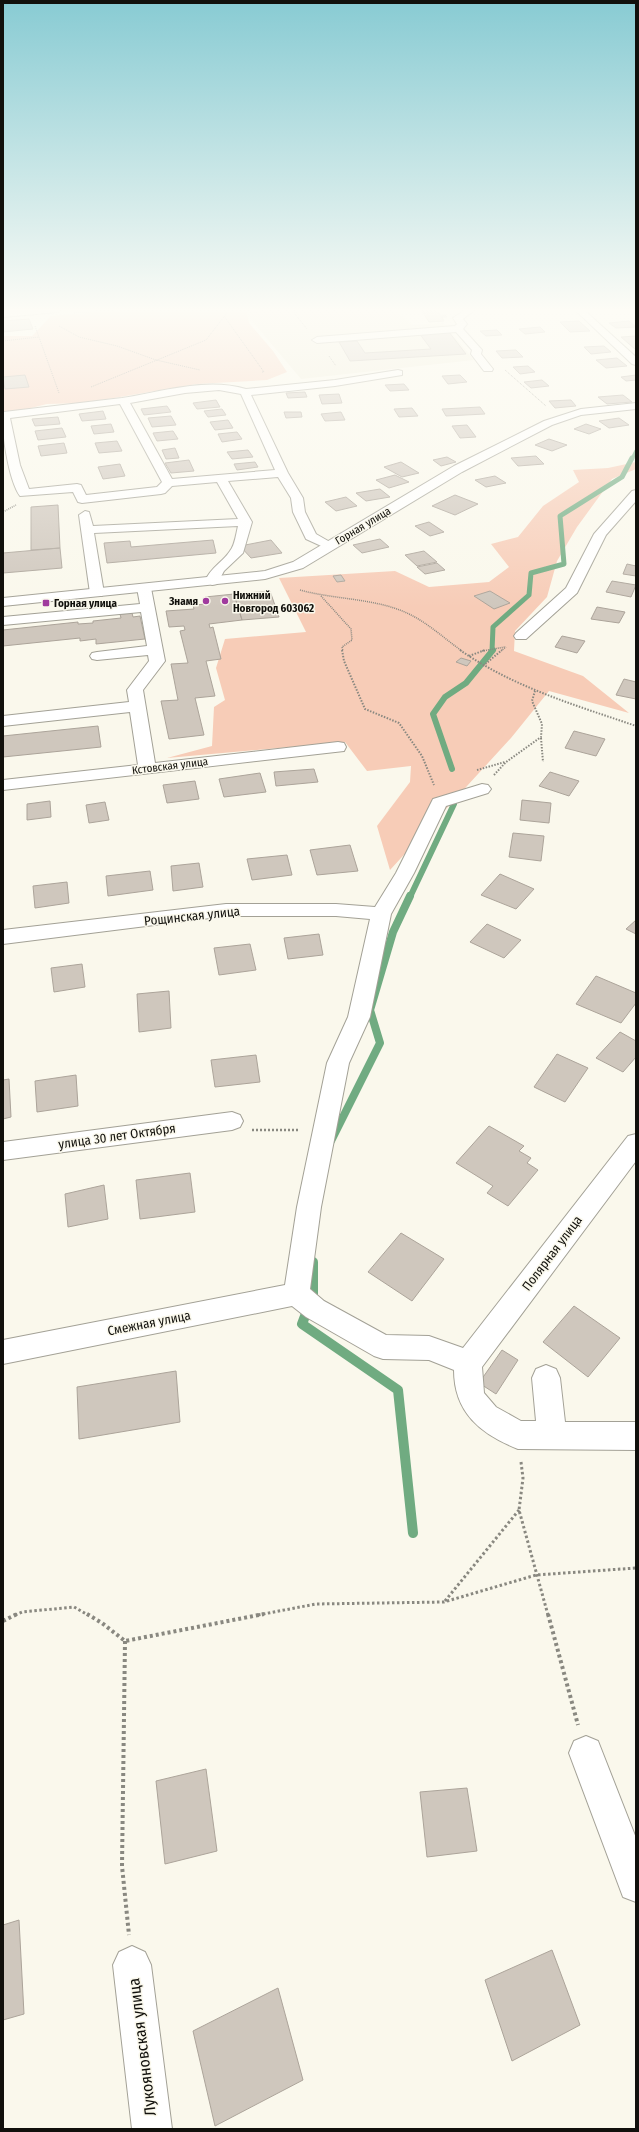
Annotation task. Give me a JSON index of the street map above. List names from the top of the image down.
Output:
{
  "streets": {
    "street": [
      "Горная улица",
      "Кстовская улица",
      "Рощинская улица",
      "улица 30 лет Октября",
      "Полярная улица",
      "Смежная улица",
      "Лукояновская улица"
    ]
  },
  "places": {
    "other": ["Знамя", "Нижний Новгород 603062"],
    "transit": ["Горная улица"]
  }
}
